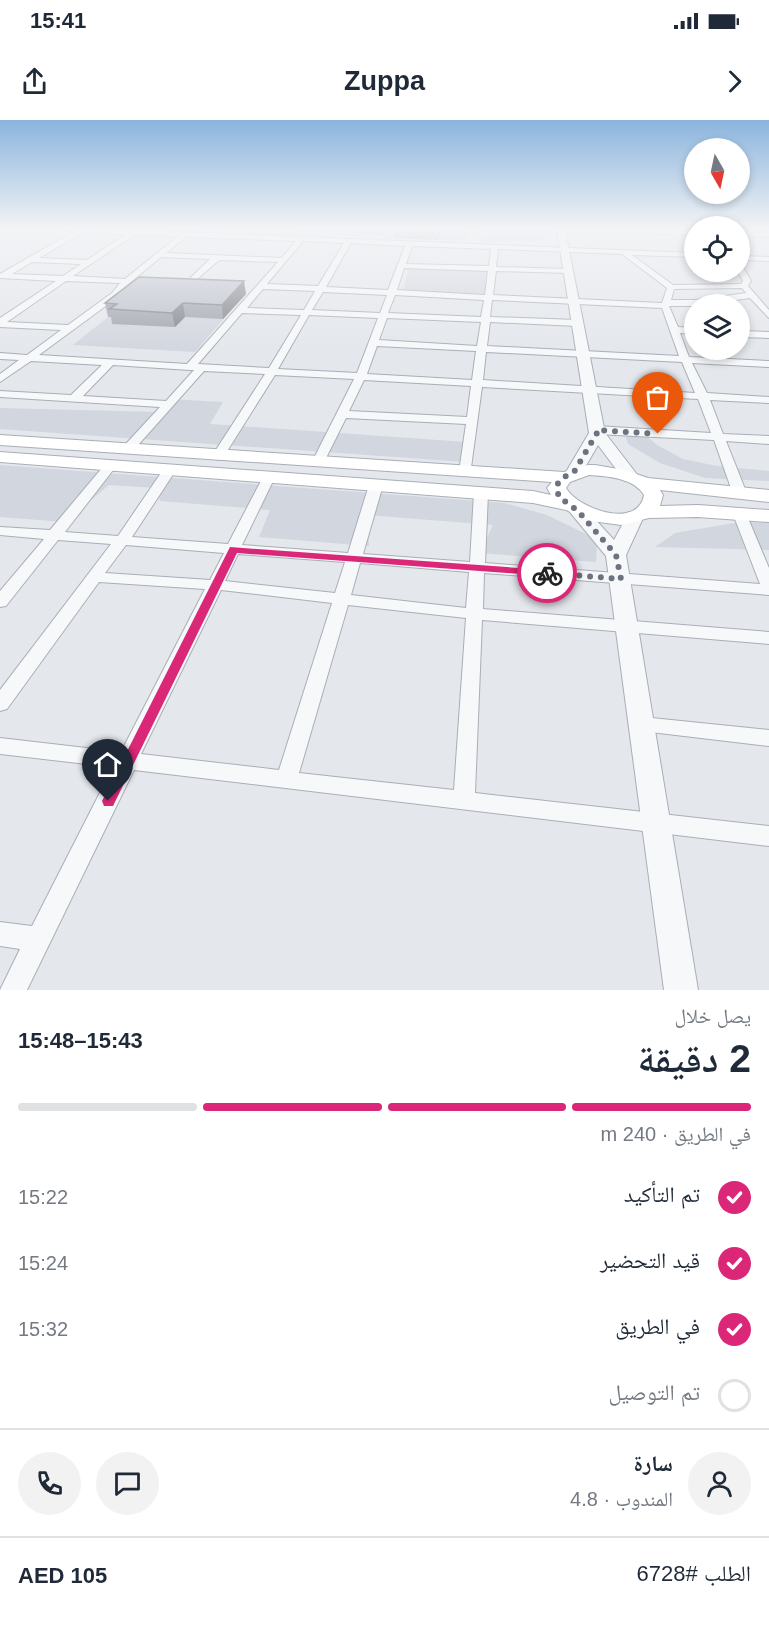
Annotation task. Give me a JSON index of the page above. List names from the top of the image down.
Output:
{
  "north": "bottom",
  "page": {
    "status": "15:41",
    "header": "Zuppa",
    "heading": ["2 دقيقة", "يصل خلال", "15:43–15:48"],
    "panel": [
      "سارة",
      "المندوب · 4.8",
      "الطلب #6728",
      "AED 105"
    ],
    "bar": "في الطريق · 240 m",
    "list": [
      ["تم التأكيد", "15:22"],
      ["قيد التحضير", "15:24"],
      ["في الطريق", "15:32"],
      "تم التوصيل"
    ]
  }
}
